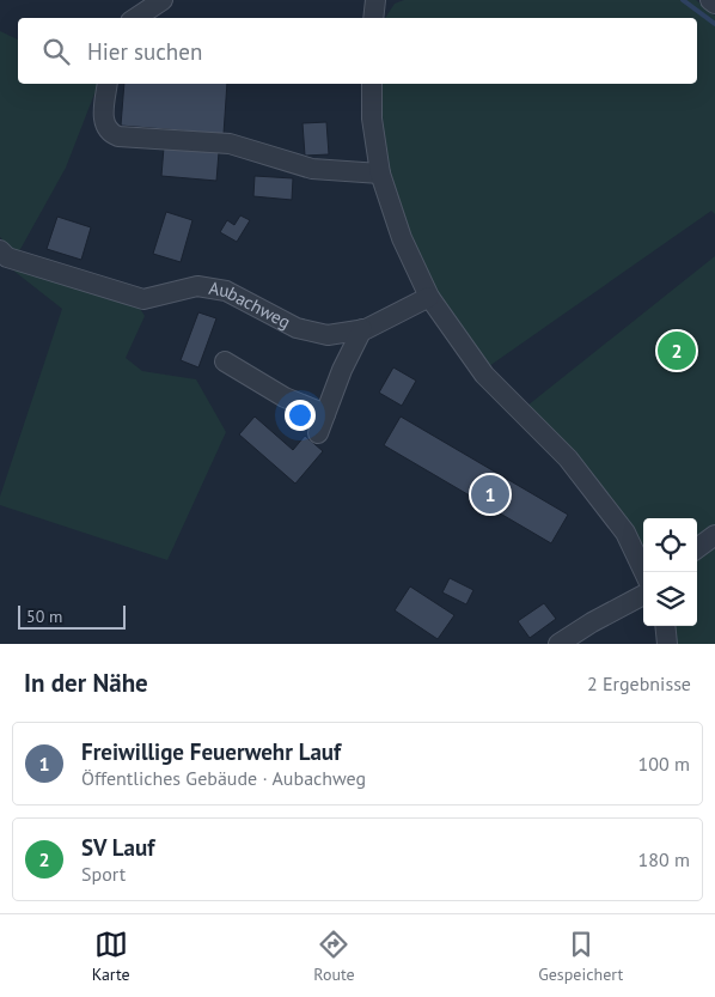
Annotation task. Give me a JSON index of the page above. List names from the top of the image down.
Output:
{
  "streets": {
    "street": ["Aubachweg"]
  },
  "scale_bar": "50 m",
  "page": {
    "search": "Hier suchen",
    "pins": ["2", "1"],
    "scale": "50 m",
    "heading": ["In der Nähe", "2 Ergebnisse"],
    "list": [
      {
        "mark": "1",
        "name": "Freiwillige Feuerwehr Lauf",
        "note": "Öffentliches Gebäude · Aubachweg",
        "value": "100 m"
      },
      {
        "mark": "2",
        "name": "SV Lauf",
        "note": "Sport",
        "value": "180 m"
      }
    ],
    "nav": ["Karte", "Route", "Gespeichert"]
  }
}
